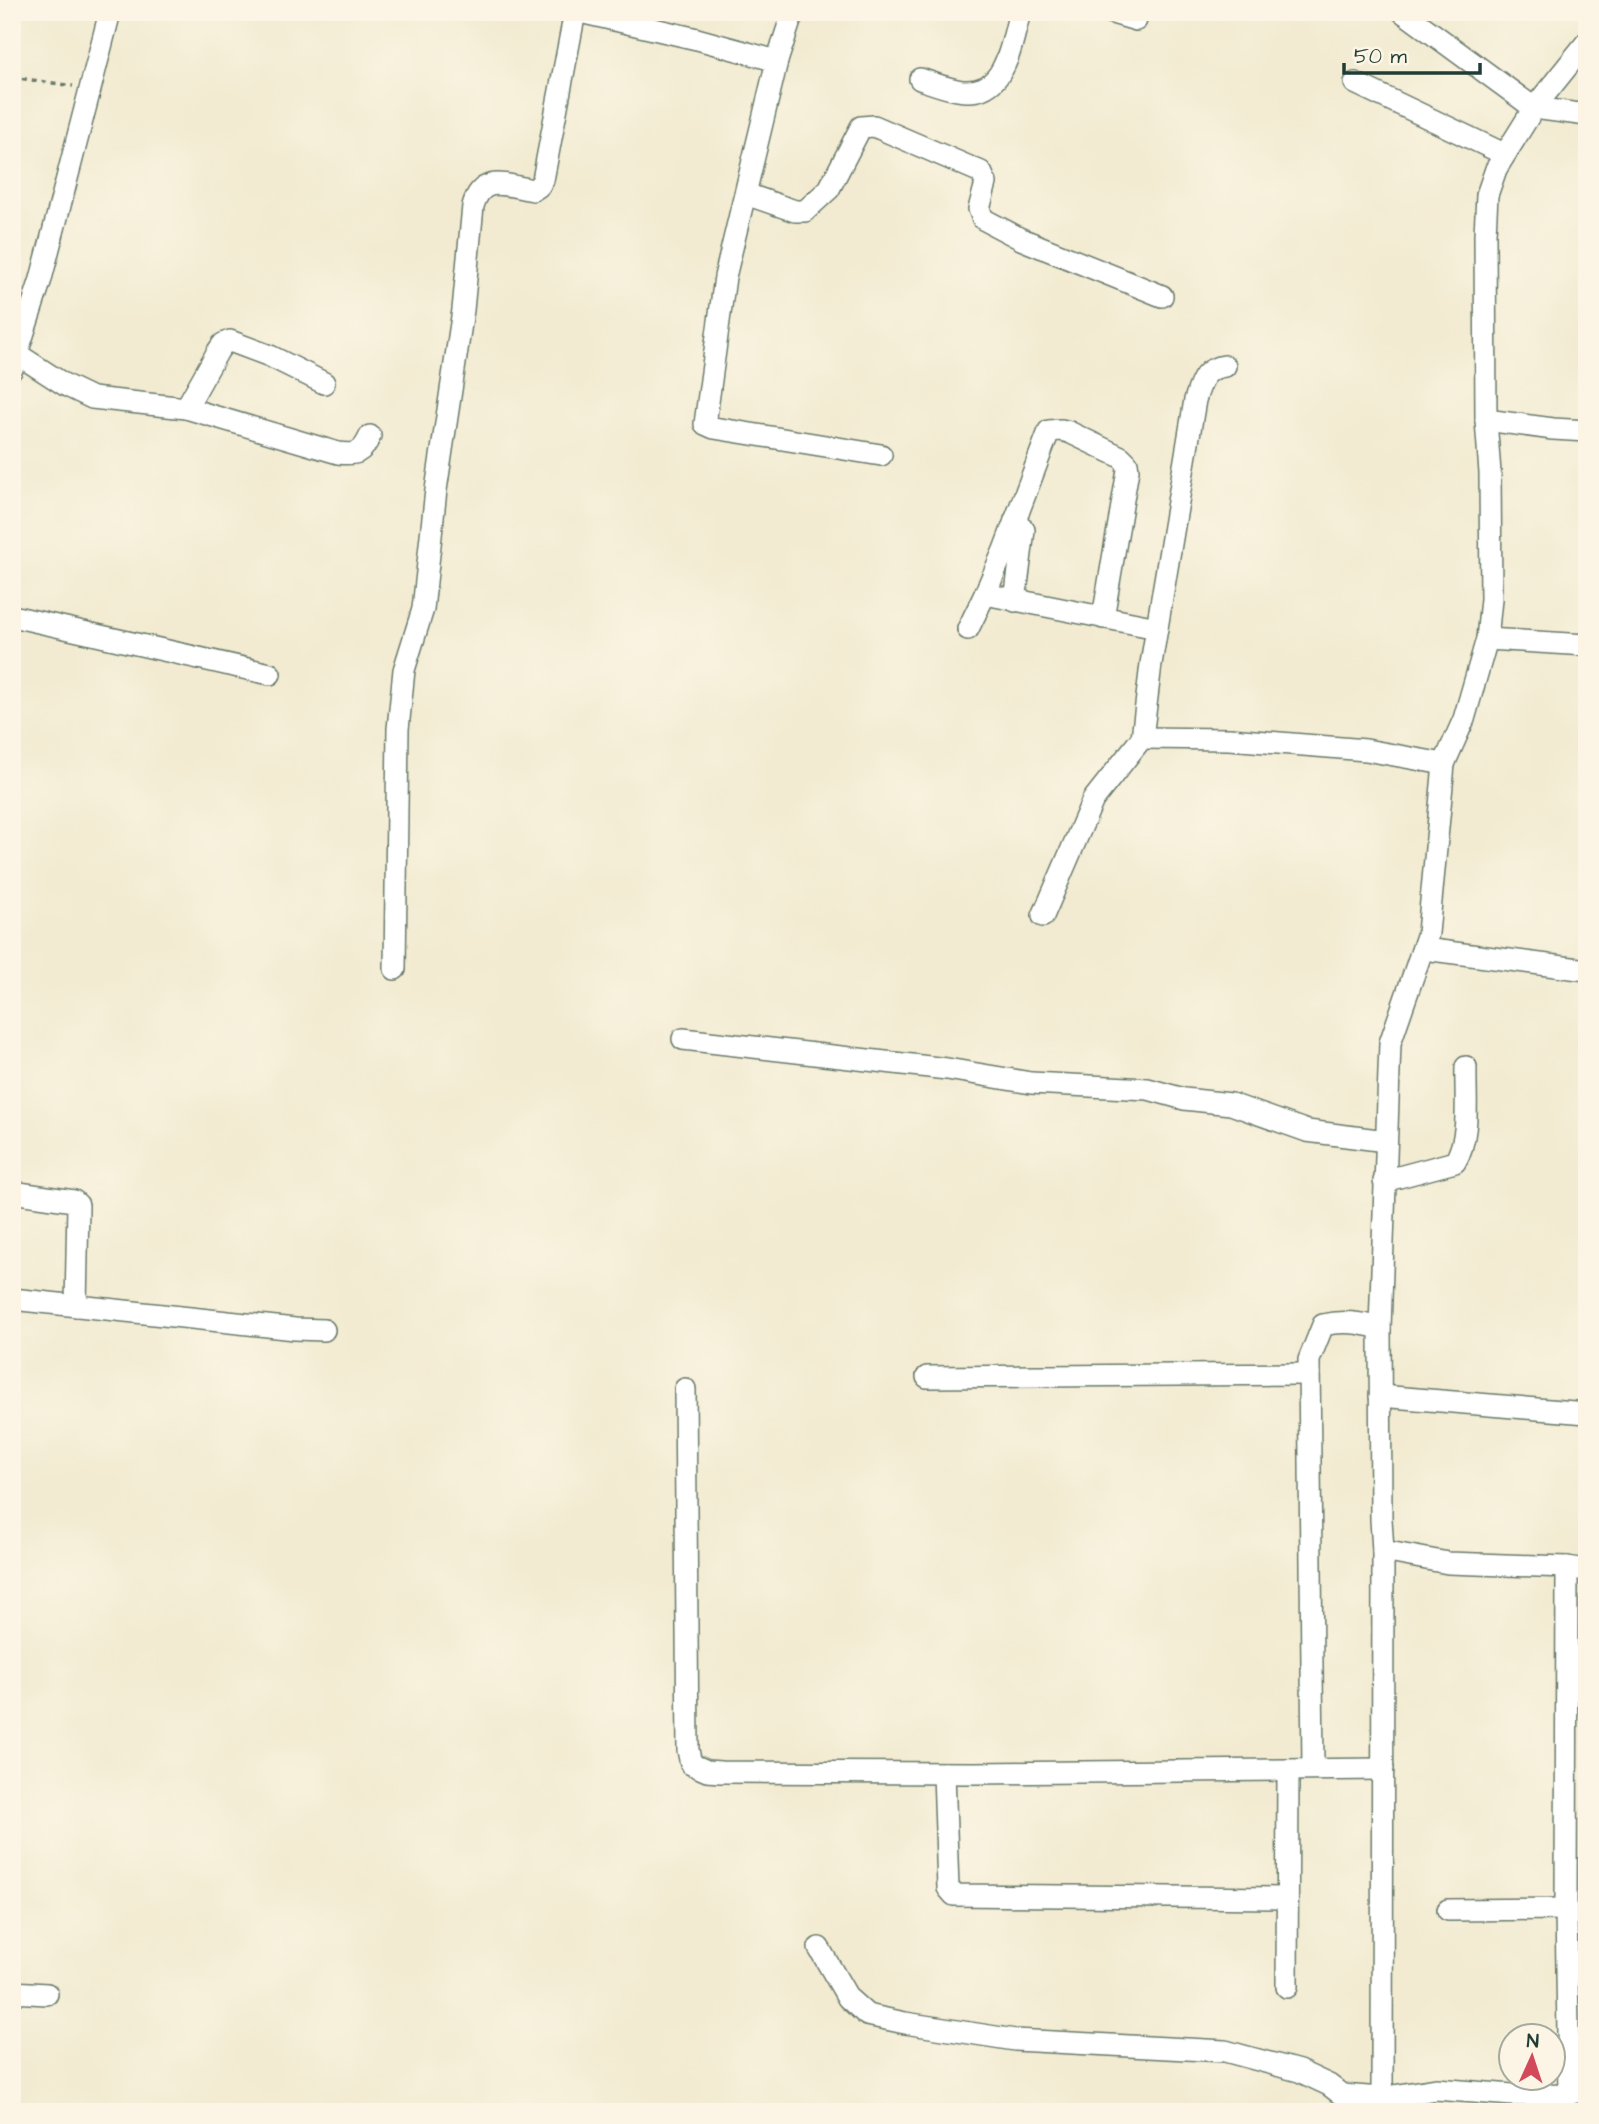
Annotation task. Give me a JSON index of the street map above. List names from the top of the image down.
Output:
{
  "scale_bar": "50 m",
  "north": "top"
}
